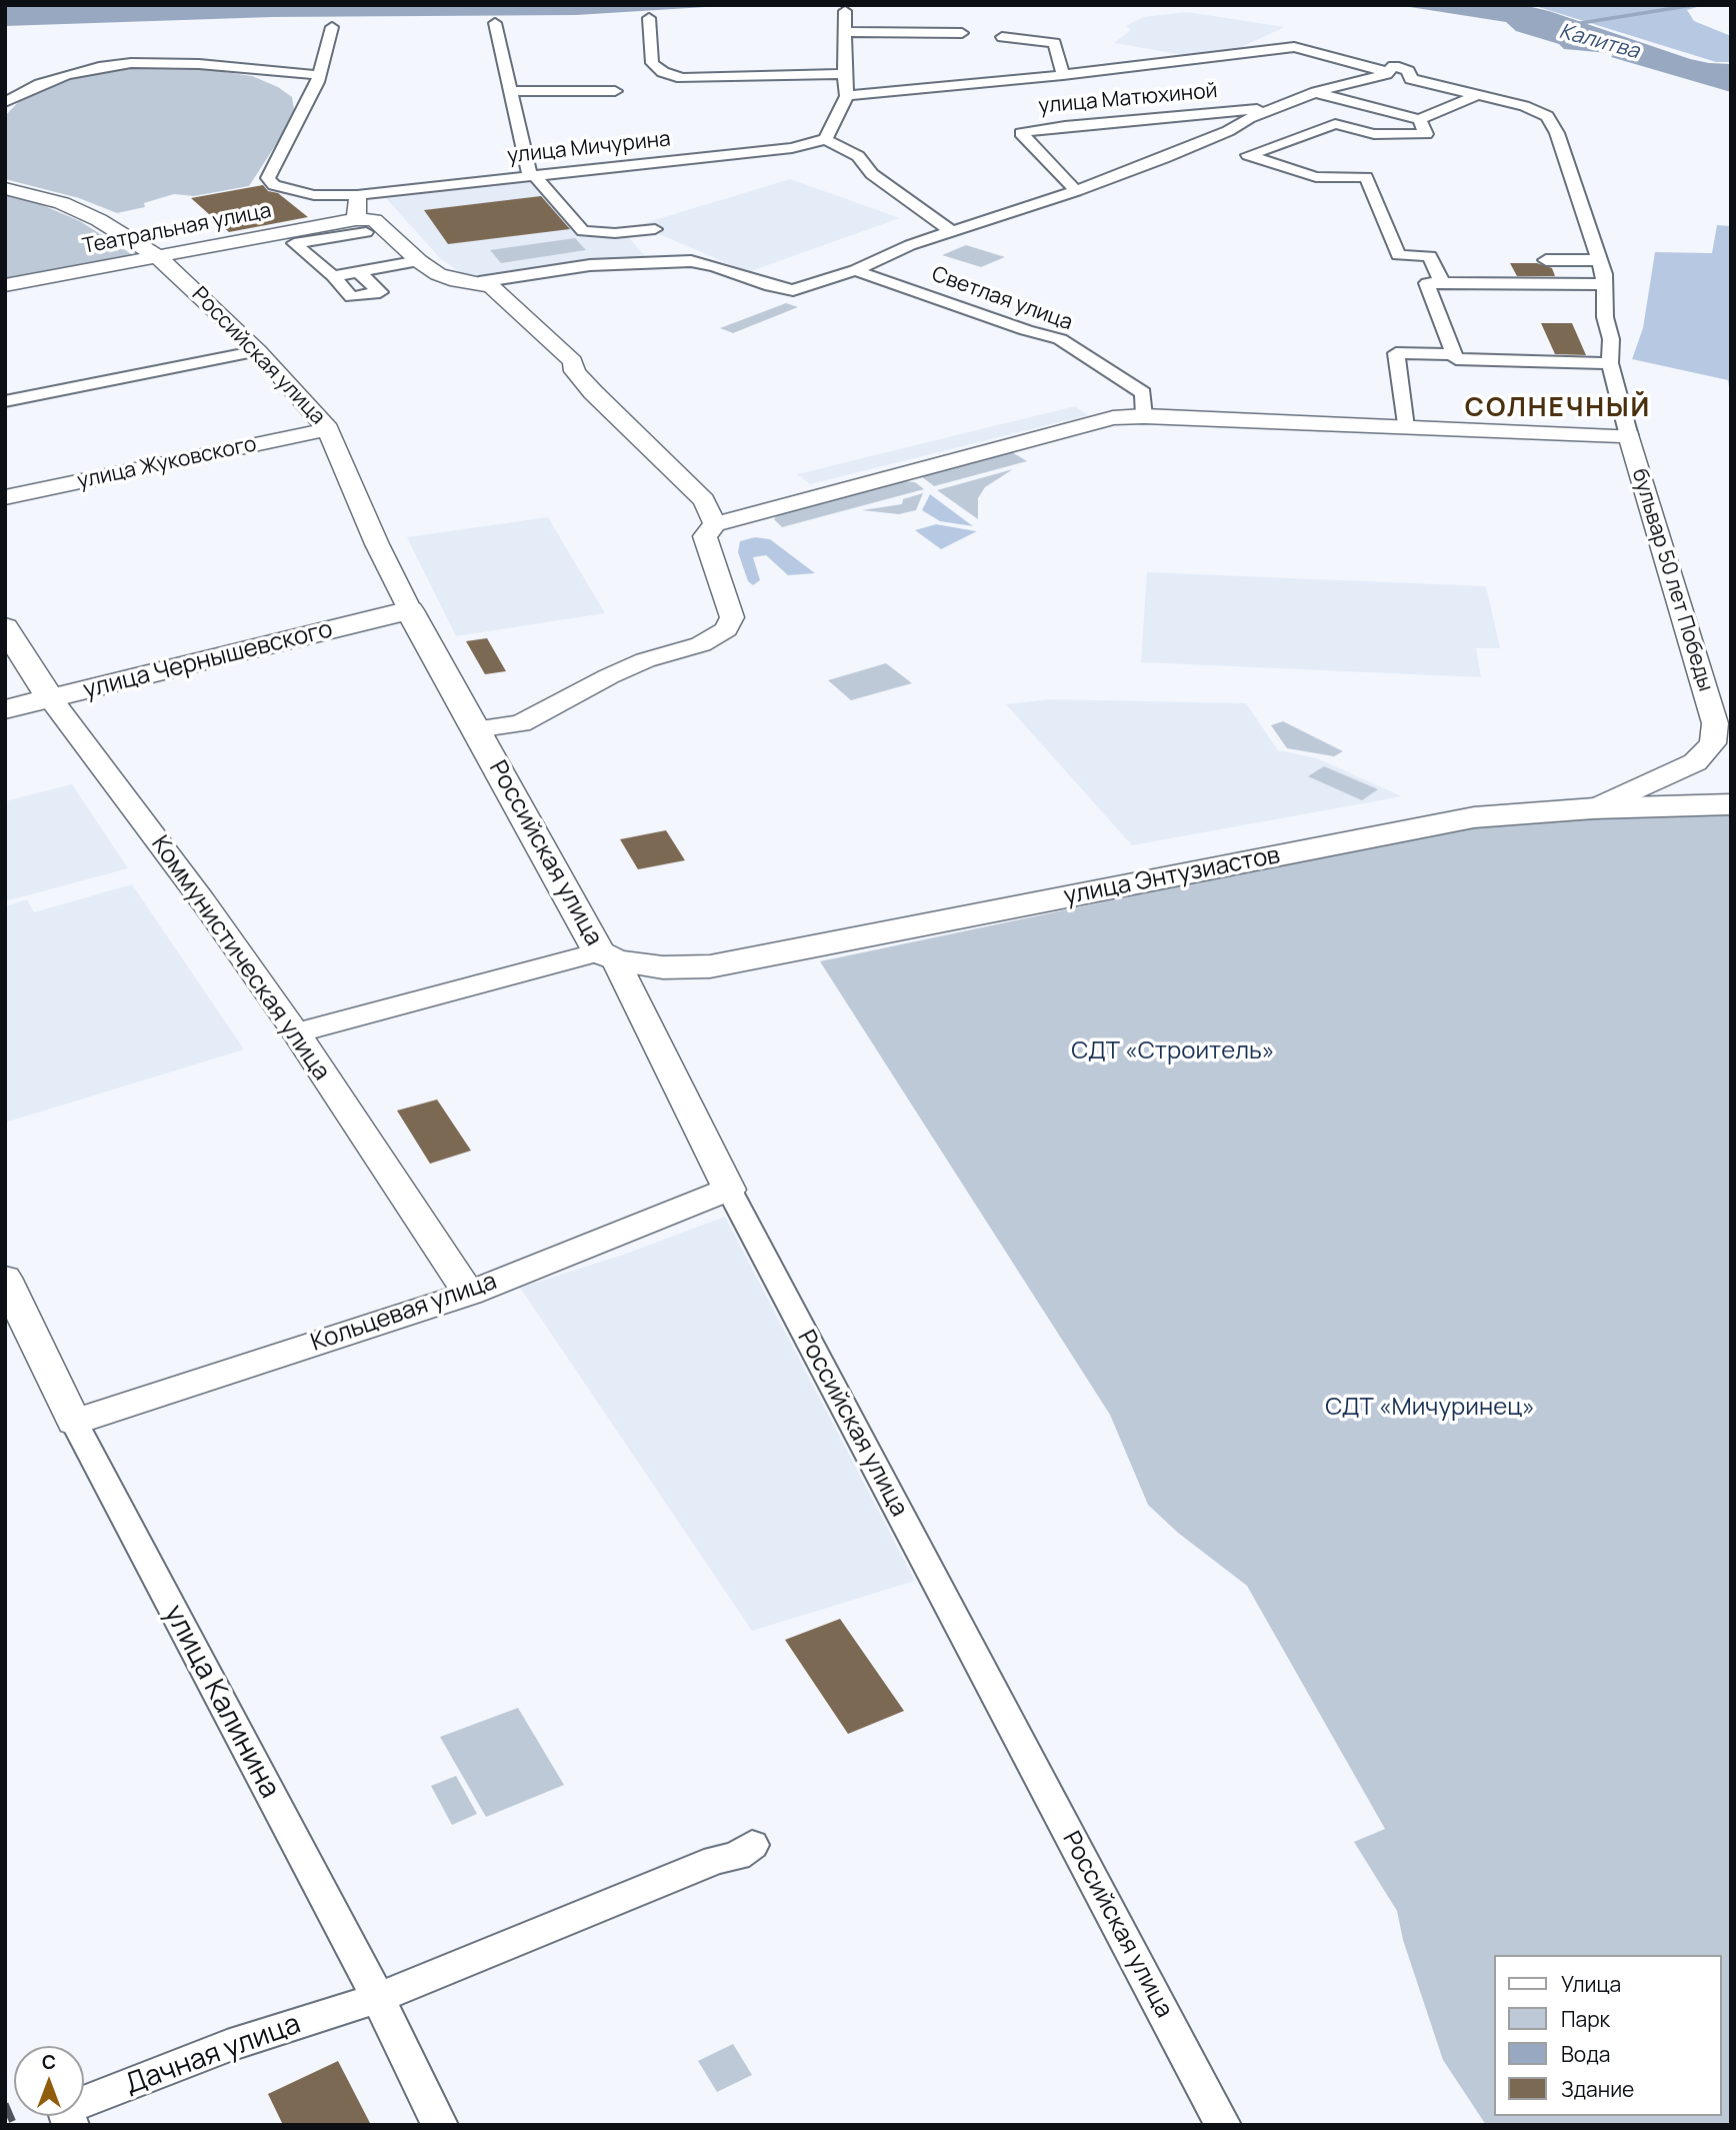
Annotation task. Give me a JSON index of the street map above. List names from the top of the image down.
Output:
{
  "streets": {
    "main road": [
      "Российская улица",
      "улица Чернышевского",
      "улица Энтузиастов",
      "Коммунистическая улица"
    ],
    "street": [
      "улица Матюхиной",
      "улица Мичурина",
      "Театральная улица",
      "Светлая улица",
      "улица Жуковского",
      "бульвар 50 лет Победы",
      "Кольцевая улица",
      "улица Калинина",
      "Дачная улица"
    ]
  },
  "crossings": [
    ["Театральная улица", "Российская улица"],
    ["Российская улица", "улица Жуковского"],
    ["Российская улица", "улица Чернышевского"],
    ["Российская улица", "улица Энтузиастов"],
    ["Российская улица", "Кольцевая улица"],
    ["бульвар 50 лет Победы", "улица Энтузиастов"],
    ["улица Чернышевского", "Коммунистическая улица"],
    ["Коммунистическая улица", "Кольцевая улица"],
    ["Кольцевая улица", "улица Калинина"],
    ["улица Калинина", "Дачная улица"]
  ],
  "districts": ["СОЛНЕЧНЫЙ"],
  "water": ["Калитва"],
  "parks": ["СДТ «Строитель»", "СДТ «Мичуринец»"],
  "legend": [
    "Улица",
    "Парк",
    "Вода",
    "Здание"
  ],
  "north": "top"
}
